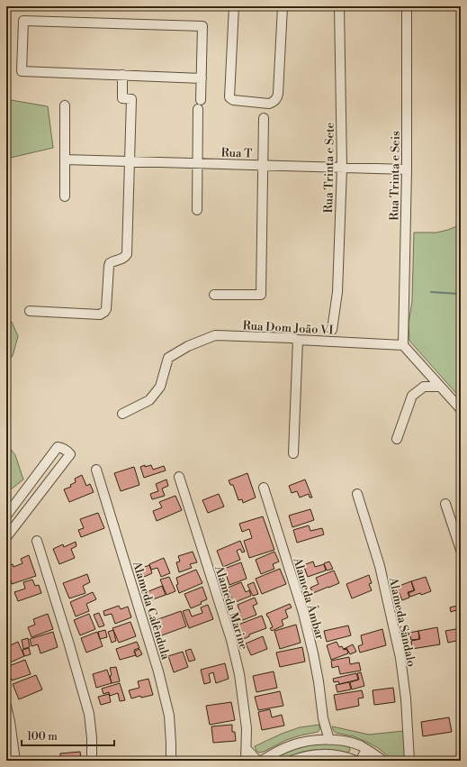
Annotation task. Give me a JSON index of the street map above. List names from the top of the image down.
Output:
{
  "streets": {
    "street": [
      "Rua T",
      "Rua Trinta e Sete",
      "Rua Trinta e Seis",
      "Rua Dom João VI",
      "Alameda Âmbar",
      "Alameda Marine",
      "Alameda Calêndula",
      "Alameda Sândalo"
    ]
  },
  "crossings": [
    ["Rua T", "Rua Trinta e Sete"],
    ["Rua T", "Rua Trinta e Seis"],
    ["Rua Trinta e Seis", "Rua Dom João VI"]
  ],
  "scale_bar": "100 m"
}
